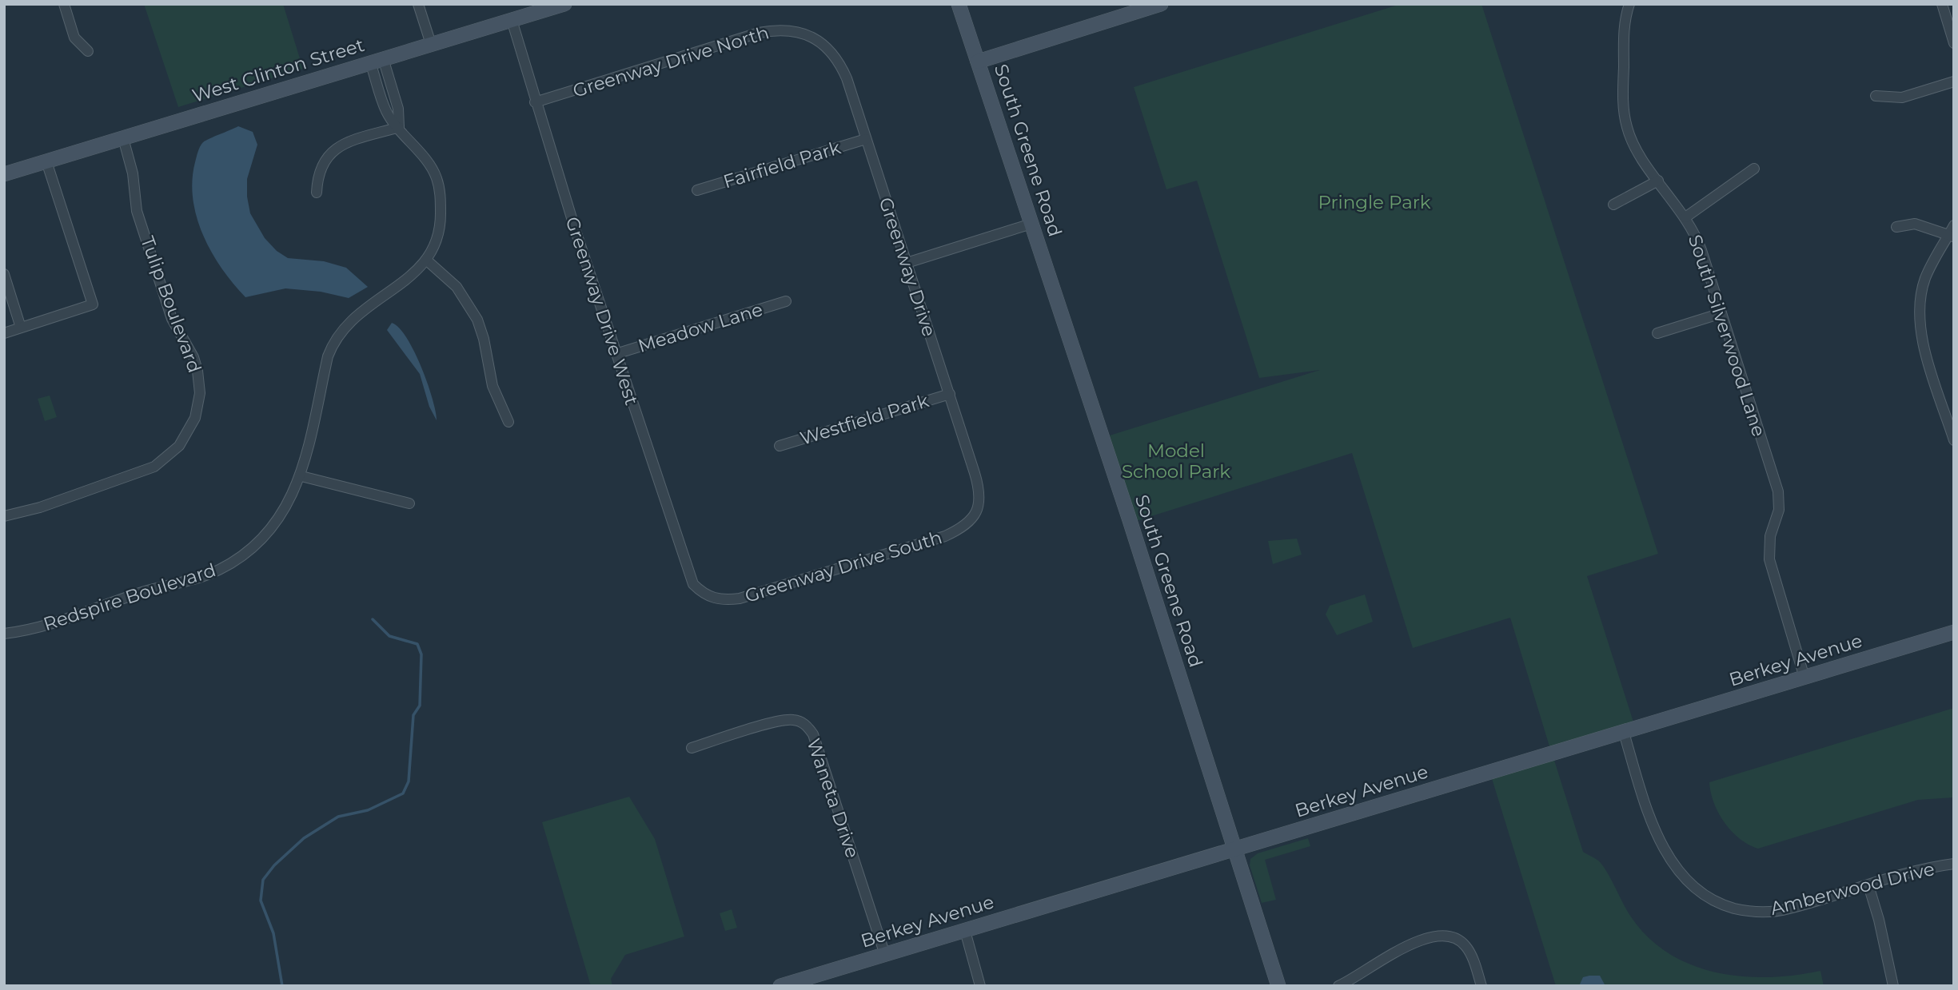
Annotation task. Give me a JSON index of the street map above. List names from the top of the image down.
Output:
{
  "streets": {
    "street": [
      "Greenway Drive North",
      "West Clinton Street",
      "South Greene Road",
      "Fairfield Park",
      "Greenway Drive",
      "Tulip Boulevard",
      "Greenway Drive West",
      "Meadow Lane",
      "South Silverwood Lane",
      "Westfield Park",
      "Greenway Drive South",
      "Redspire Boulevard",
      "Berkey Avenue",
      "Waneta Drive",
      "Amberwood Drive"
    ]
  },
  "crossings": [
    ["Greenway Drive North", "Greenway Drive"],
    ["Greenway Drive North", "Greenway Drive West"],
    ["West Clinton Street", "Tulip Boulevard"],
    ["West Clinton Street", "Greenway Drive West"],
    ["West Clinton Street", "Redspire Boulevard"],
    ["South Greene Road", "Berkey Avenue"],
    ["Fairfield Park", "Greenway Drive"],
    ["Greenway Drive", "Westfield Park"],
    ["Greenway Drive", "Greenway Drive South"],
    ["Greenway Drive West", "Meadow Lane"],
    ["Greenway Drive West", "Greenway Drive South"],
    ["South Silverwood Lane", "Berkey Avenue"],
    ["Berkey Avenue", "Waneta Drive"],
    ["Berkey Avenue", "Amberwood Drive"]
  ],
  "parks": ["Pringle Park", "Model School Park"]
}
